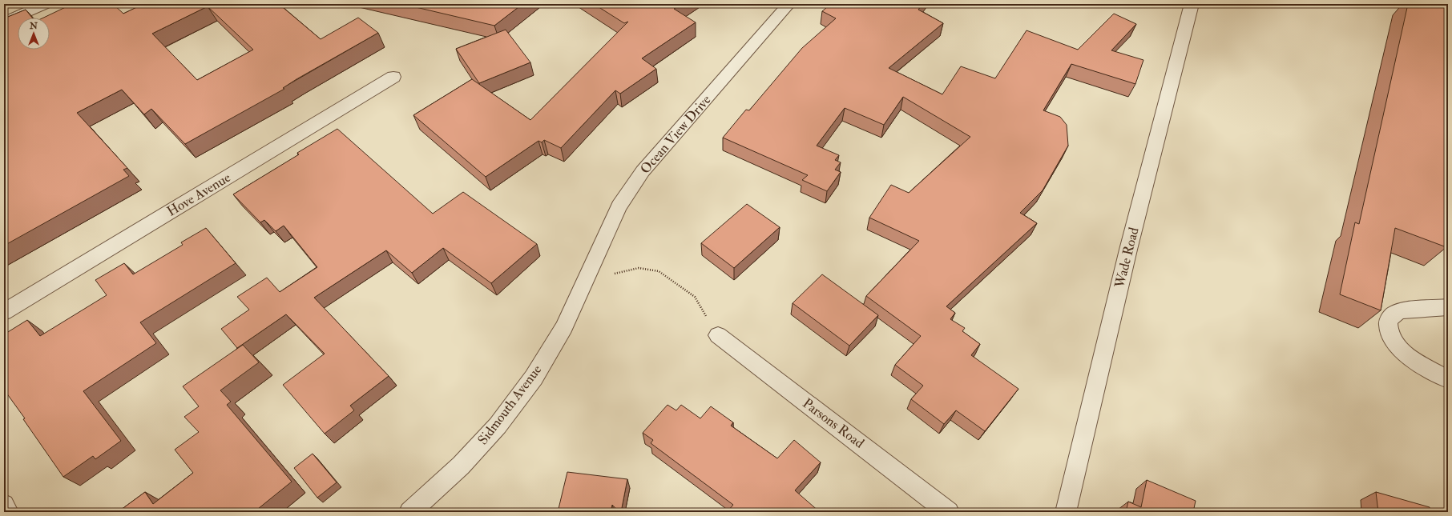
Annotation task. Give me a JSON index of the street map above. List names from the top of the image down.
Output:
{
  "streets": {
    "street": [
      "Ocean View Drive",
      "Hove Avenue",
      "Wade Road",
      "Sidmouth Avenue",
      "Parsons Road"
    ]
  },
  "crossings": [
    ["Ocean View Drive", "Sidmouth Avenue"]
  ],
  "north": "top"
}
